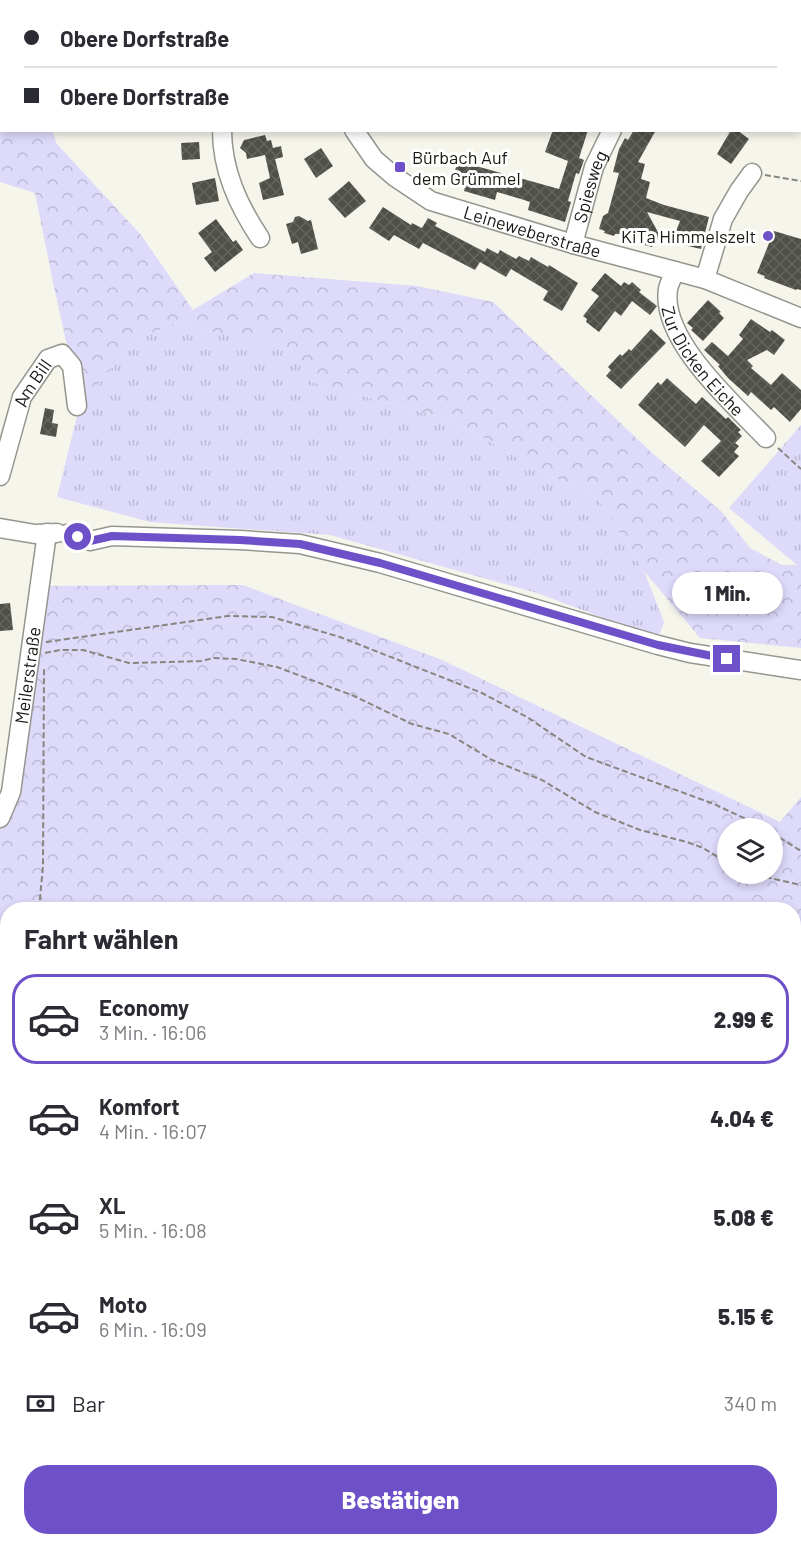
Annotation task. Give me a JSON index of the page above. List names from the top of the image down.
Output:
{
  "streets": {
    "street": [
      "Spiesweg",
      "Leineweberstraße",
      "Zur Dicken Eiche",
      "Am Bill",
      "Meilerstraße"
    ]
  },
  "crossings": [
    ["Spiesweg", "Leineweberstraße"],
    ["Leineweberstraße", "Zur Dicken Eiche"]
  ],
  "places": {
    "transit": ["Bürbach Auf dem Grümmel"],
    "other": ["KiTa Himmelszelt"]
  },
  "page": {
    "banner": ["Obere Dorfstraße", "Obere Dorfstraße"],
    "bubble": "1 Min.",
    "heading": "Fahrt wählen",
    "list": [
      {
        "name": "Economy",
        "note": "3 Min. · 16:06",
        "value": "2.99 €"
      },
      {
        "name": "Komfort",
        "note": "4 Min. · 16:07",
        "value": "4.04 €"
      },
      {
        "name": "XL",
        "note": "5 Min. · 16:08",
        "value": "5.08 €"
      },
      {
        "name": "Moto",
        "note": "6 Min. · 16:09",
        "value": "5.15 €"
      }
    ],
    "pay": ["Bar", "340 m"],
    "buttons": "Bestätigen"
  }
}
